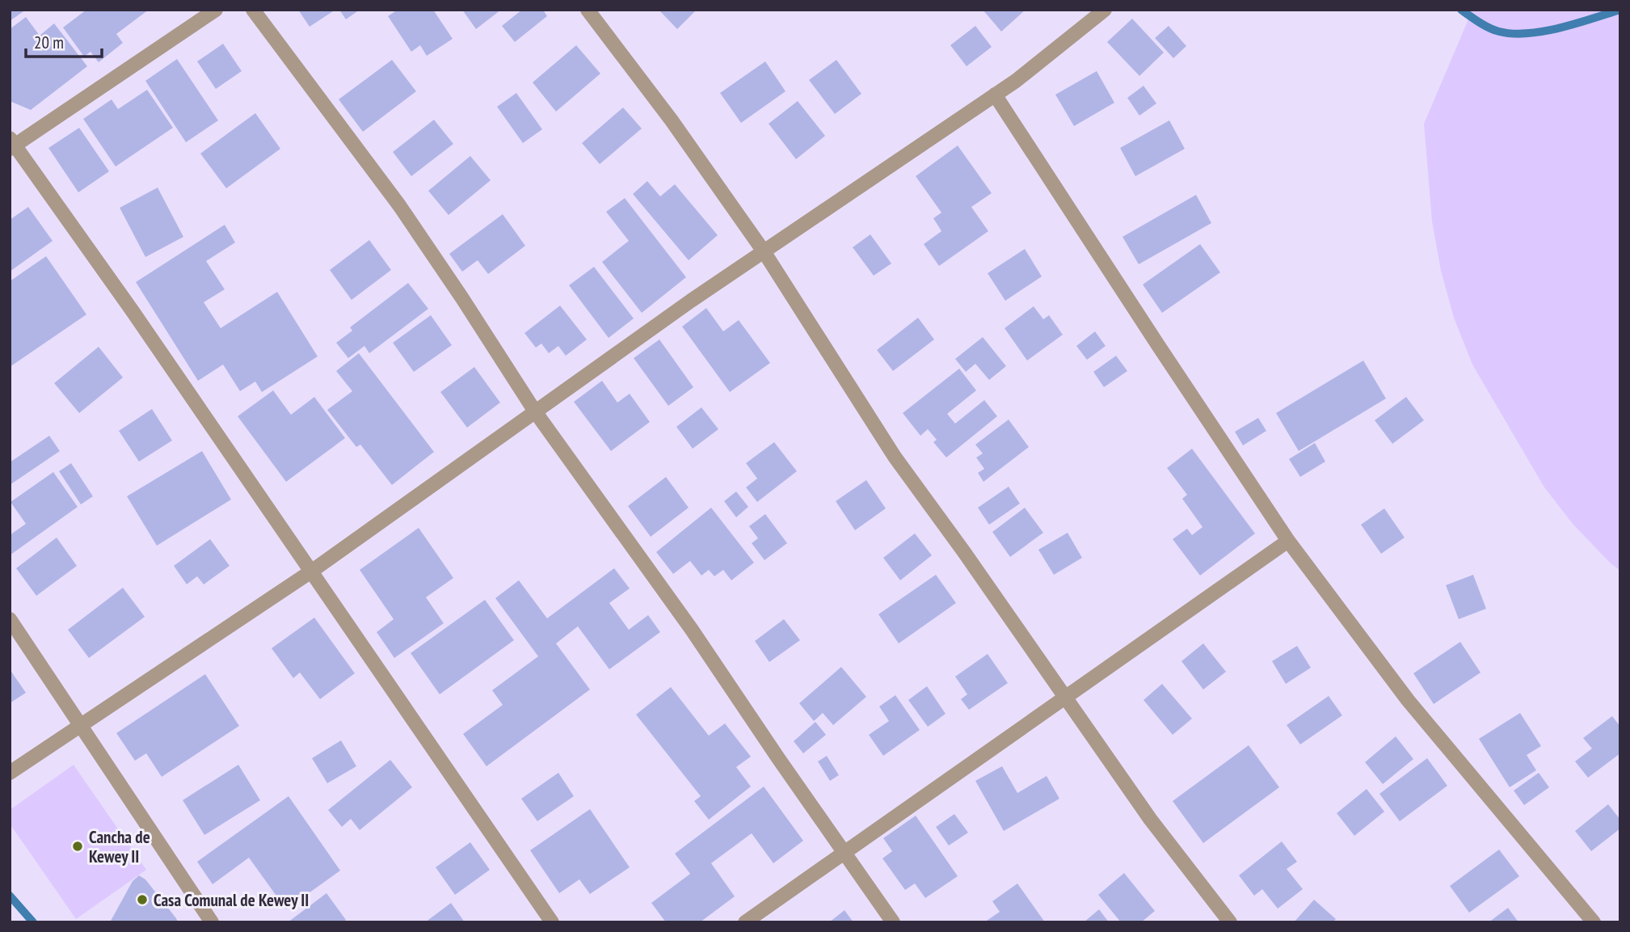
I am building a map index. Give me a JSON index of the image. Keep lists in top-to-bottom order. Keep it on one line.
{"places":["Cancha de Kewey II","Casa Comunal de Kewey II"],"scale_bar":"20 m"}
